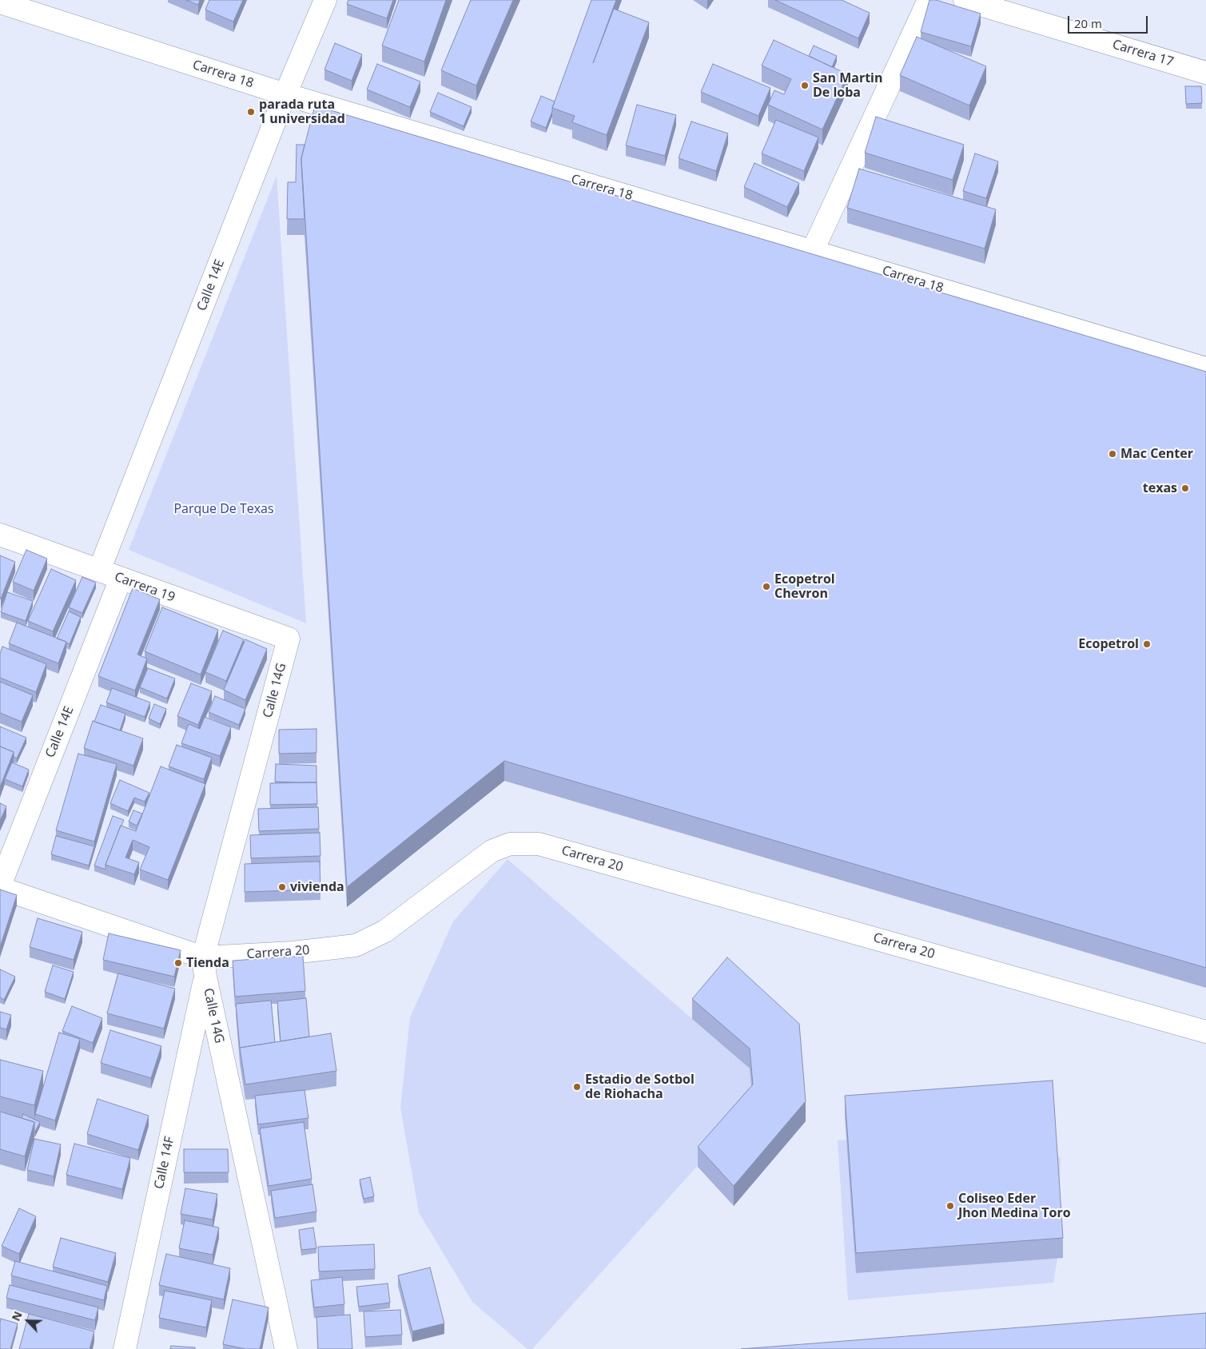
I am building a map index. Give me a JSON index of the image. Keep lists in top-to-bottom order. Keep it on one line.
{"streets":{"street":["Carrera 17","Carrera 18","Calle 14E","Carrera 19","Calle 14G","Carrera 20","Calle 14F"]},"crossings":[["Carrera 18","Calle 14E"],["Calle 14E","Carrera 19"],["Calle 14E","Carrera 20"],["Carrera 19","Calle 14G"],["Calle 14G","Carrera 20"],["Calle 14G","Calle 14F"],["Carrera 20","Calle 14F"]],"parks":["Parque De Texas"],"places":["San Martin De loba","parada ruta 1 universidad","Mac Center","texas","Ecopetrol Chevron","Ecopetrol","vivienda","Tienda","Estadio de Sotbol de Riohacha","Coliseo Eder Jhon Medina Toro"],"scale_bar":"20 m","north":"top left"}
